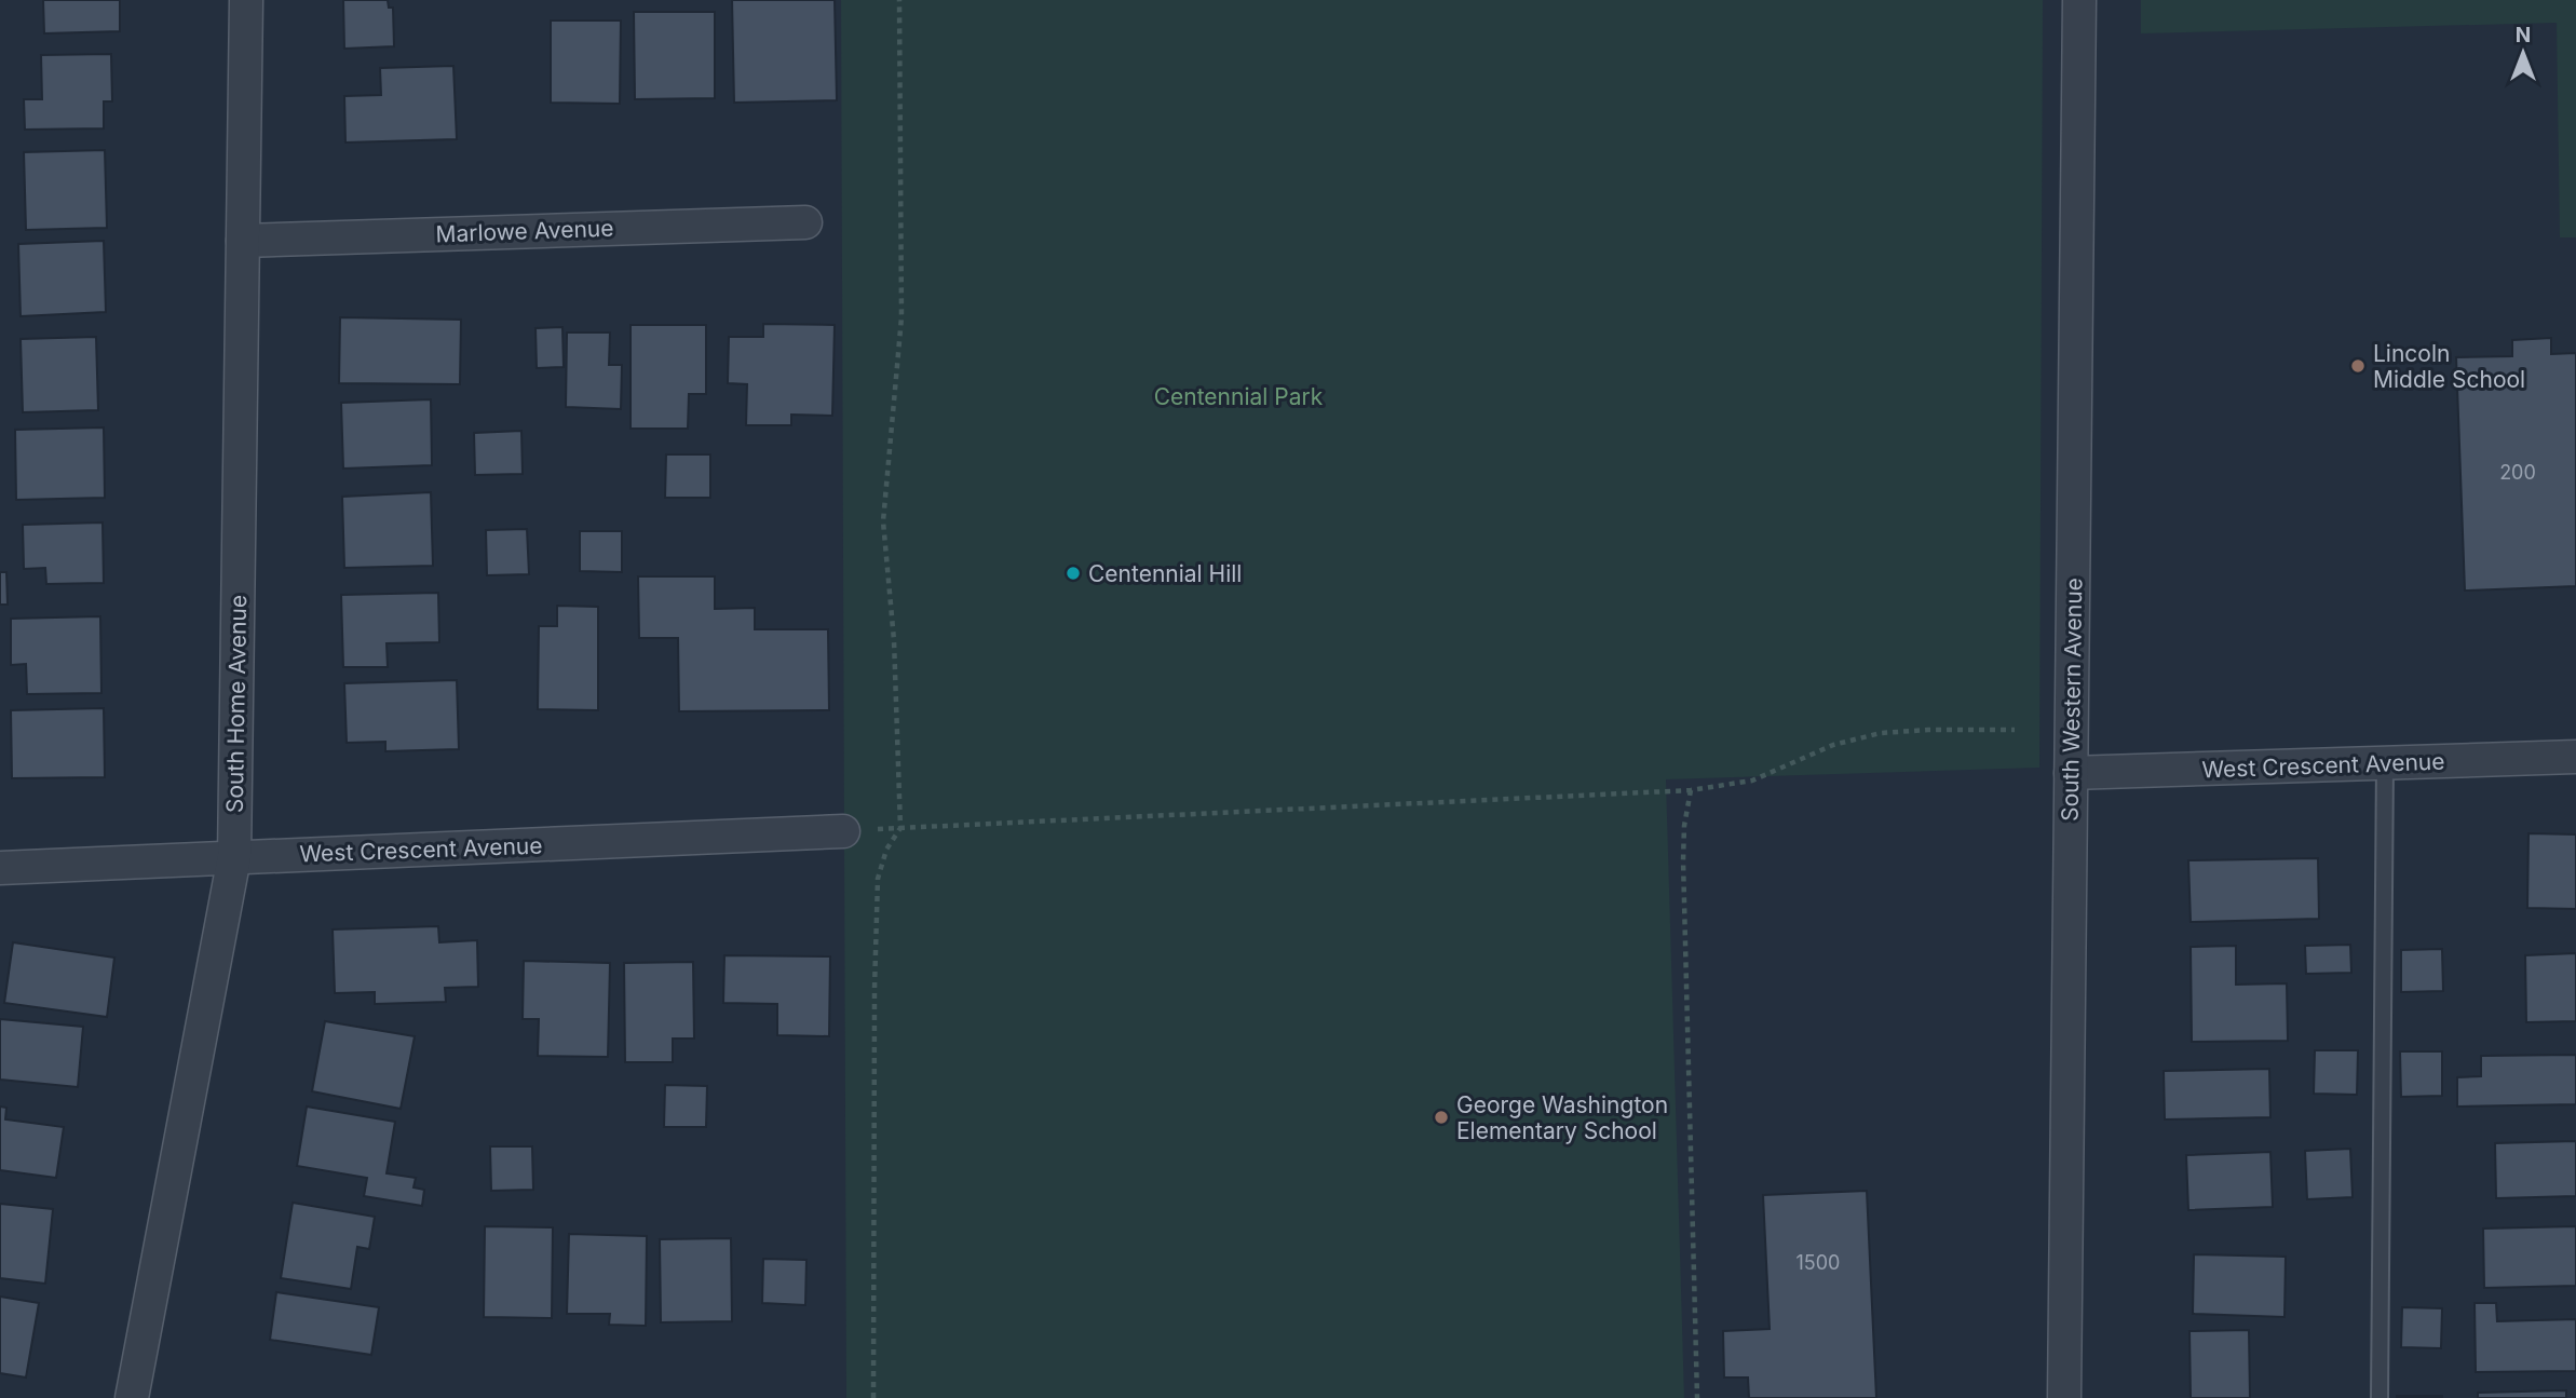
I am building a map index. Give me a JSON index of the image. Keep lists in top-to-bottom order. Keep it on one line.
{"streets":{"street":["Marlowe Avenue","South Western Avenue","South Home Avenue","West Crescent Avenue"]},"crossings":[["Marlowe Avenue","South Home Avenue"],["South Western Avenue","West Crescent Avenue"],["South Home Avenue","West Crescent Avenue"]],"parks":["Centennial Park"],"places":["Lincoln Middle School","Centennial Hill","George Washington Elementary School"],"house_numbers":["200","1500"],"north":"top"}
